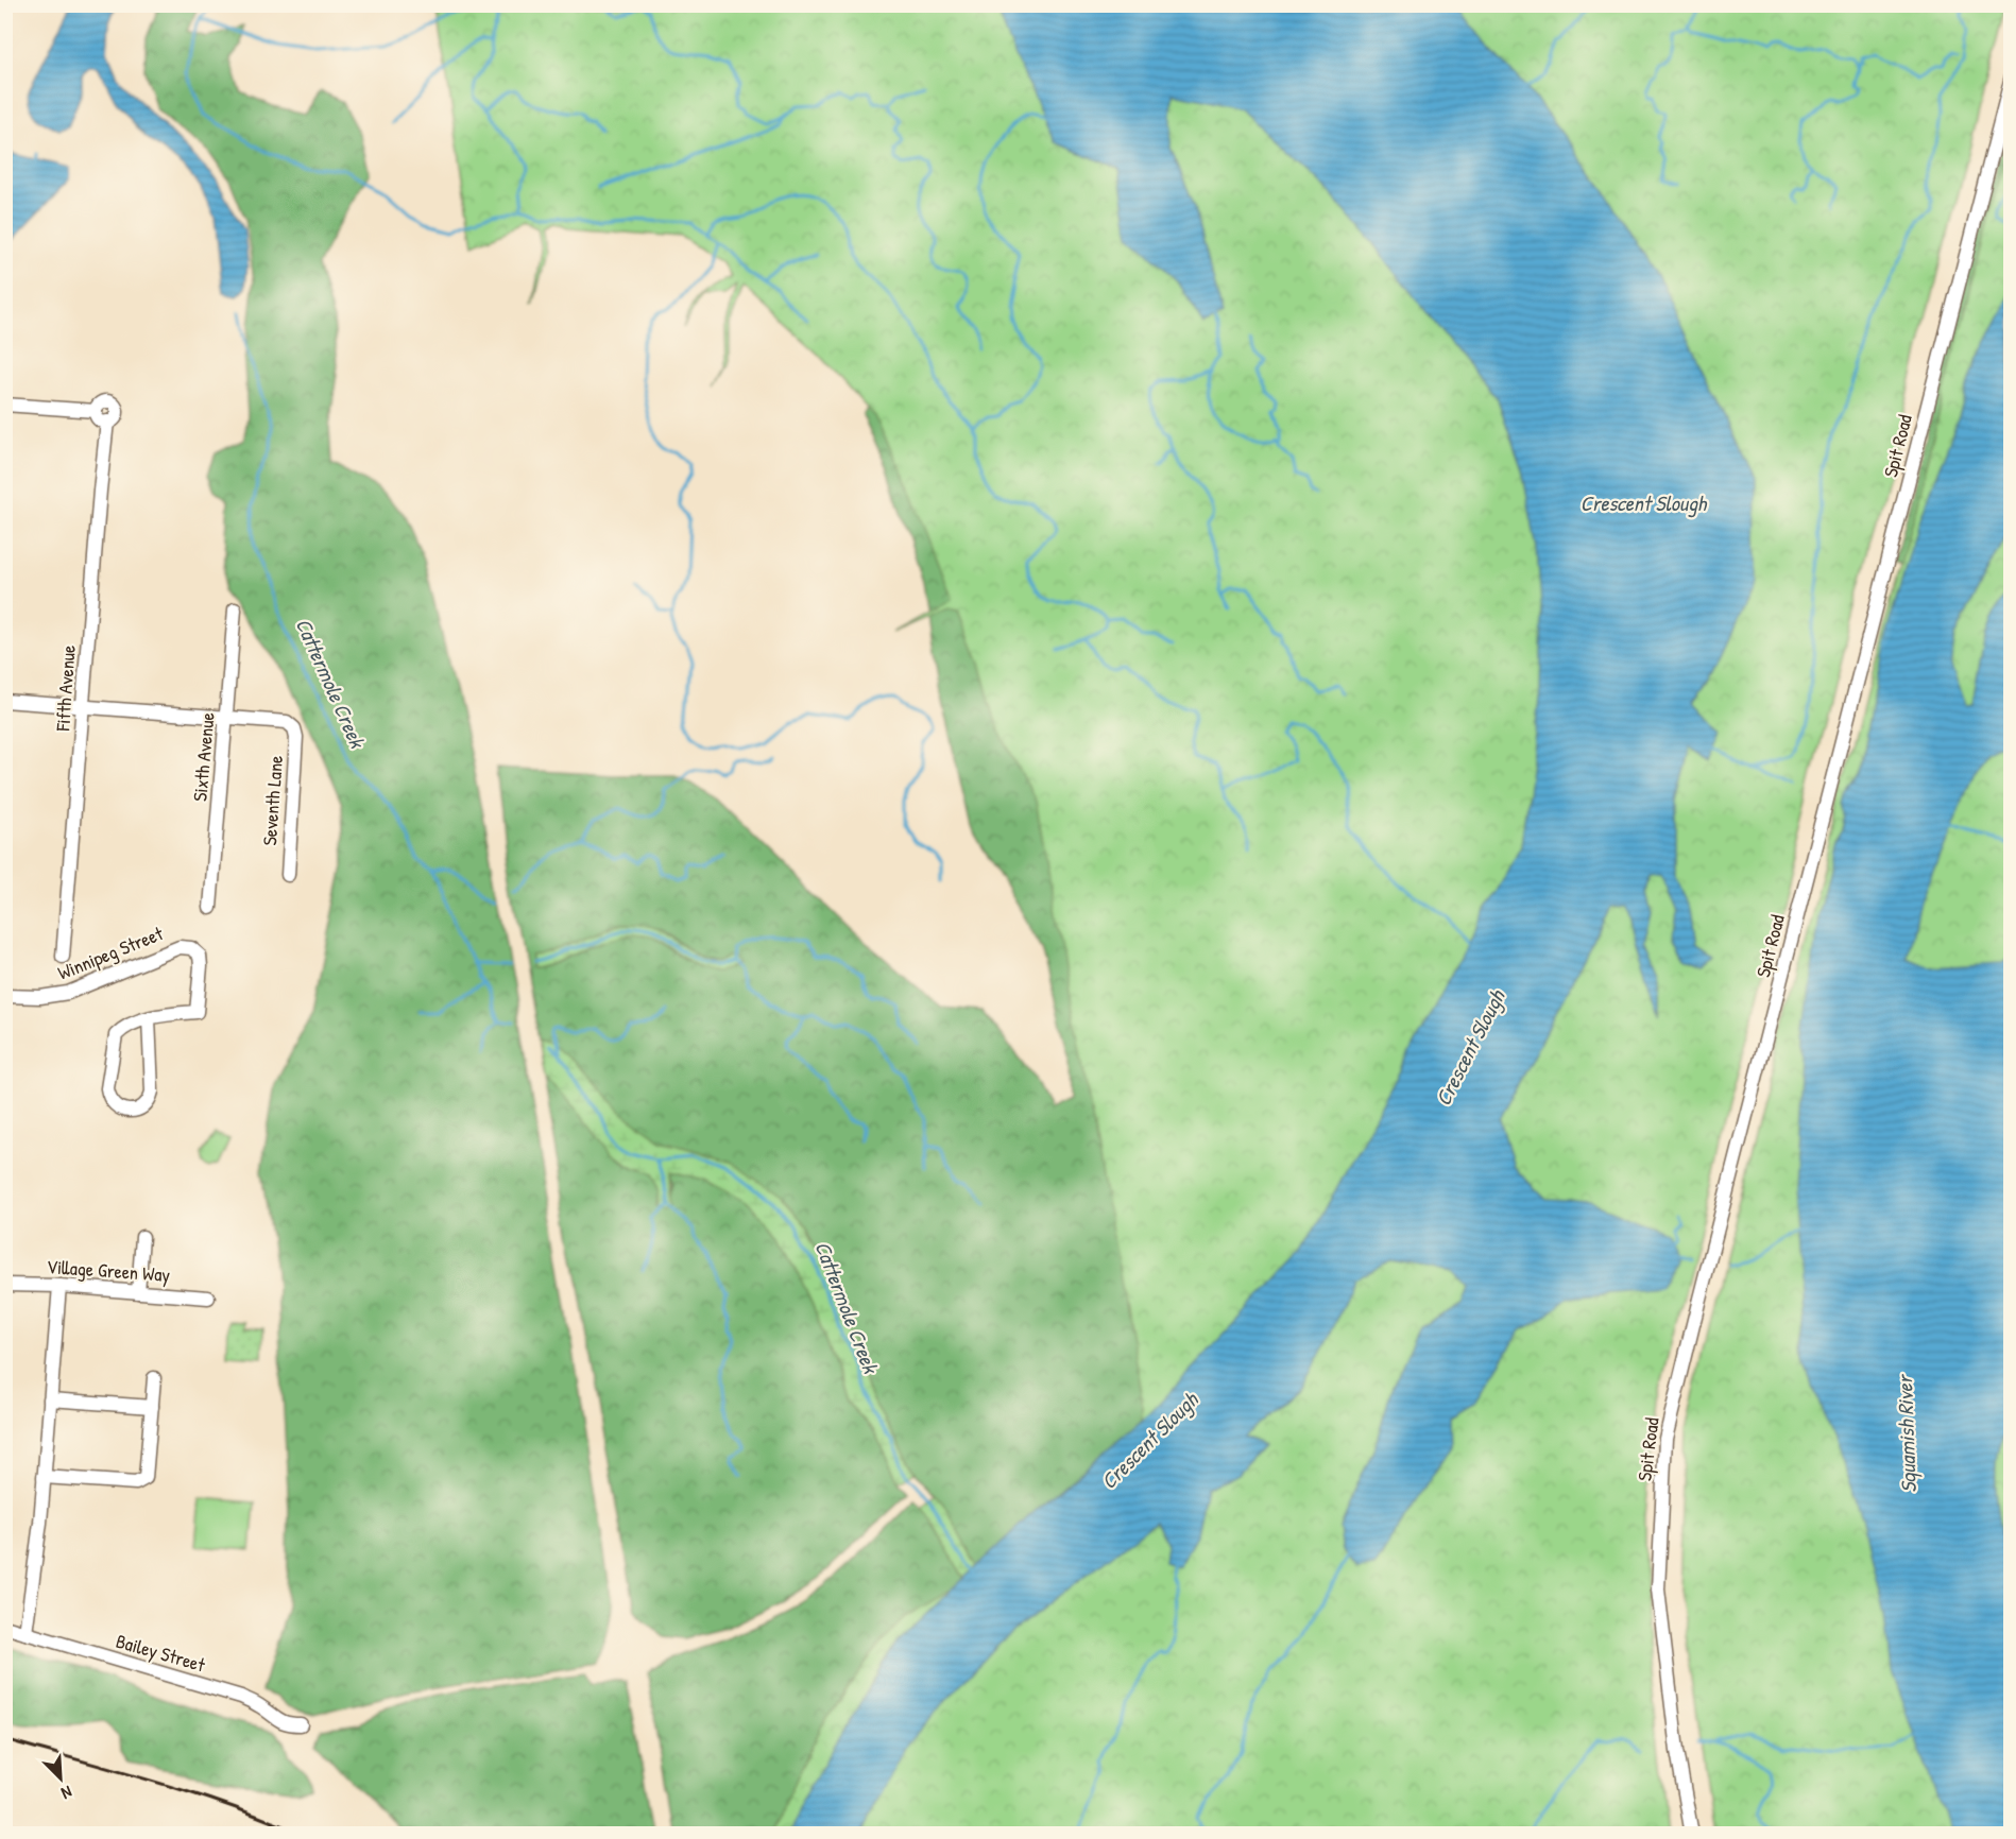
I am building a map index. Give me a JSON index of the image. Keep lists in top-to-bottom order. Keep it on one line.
{"streets":{"street":["Spit Road","Fifth Avenue","Sixth Avenue","Seventh Lane","Winnipeg Street","Village Green Way","Bailey Street"]},"crossings":[["Sixth Avenue","Seventh Lane"]],"water":["Crescent Slough","Cattermole Creek","Squamish River"],"north":"bottom right"}
